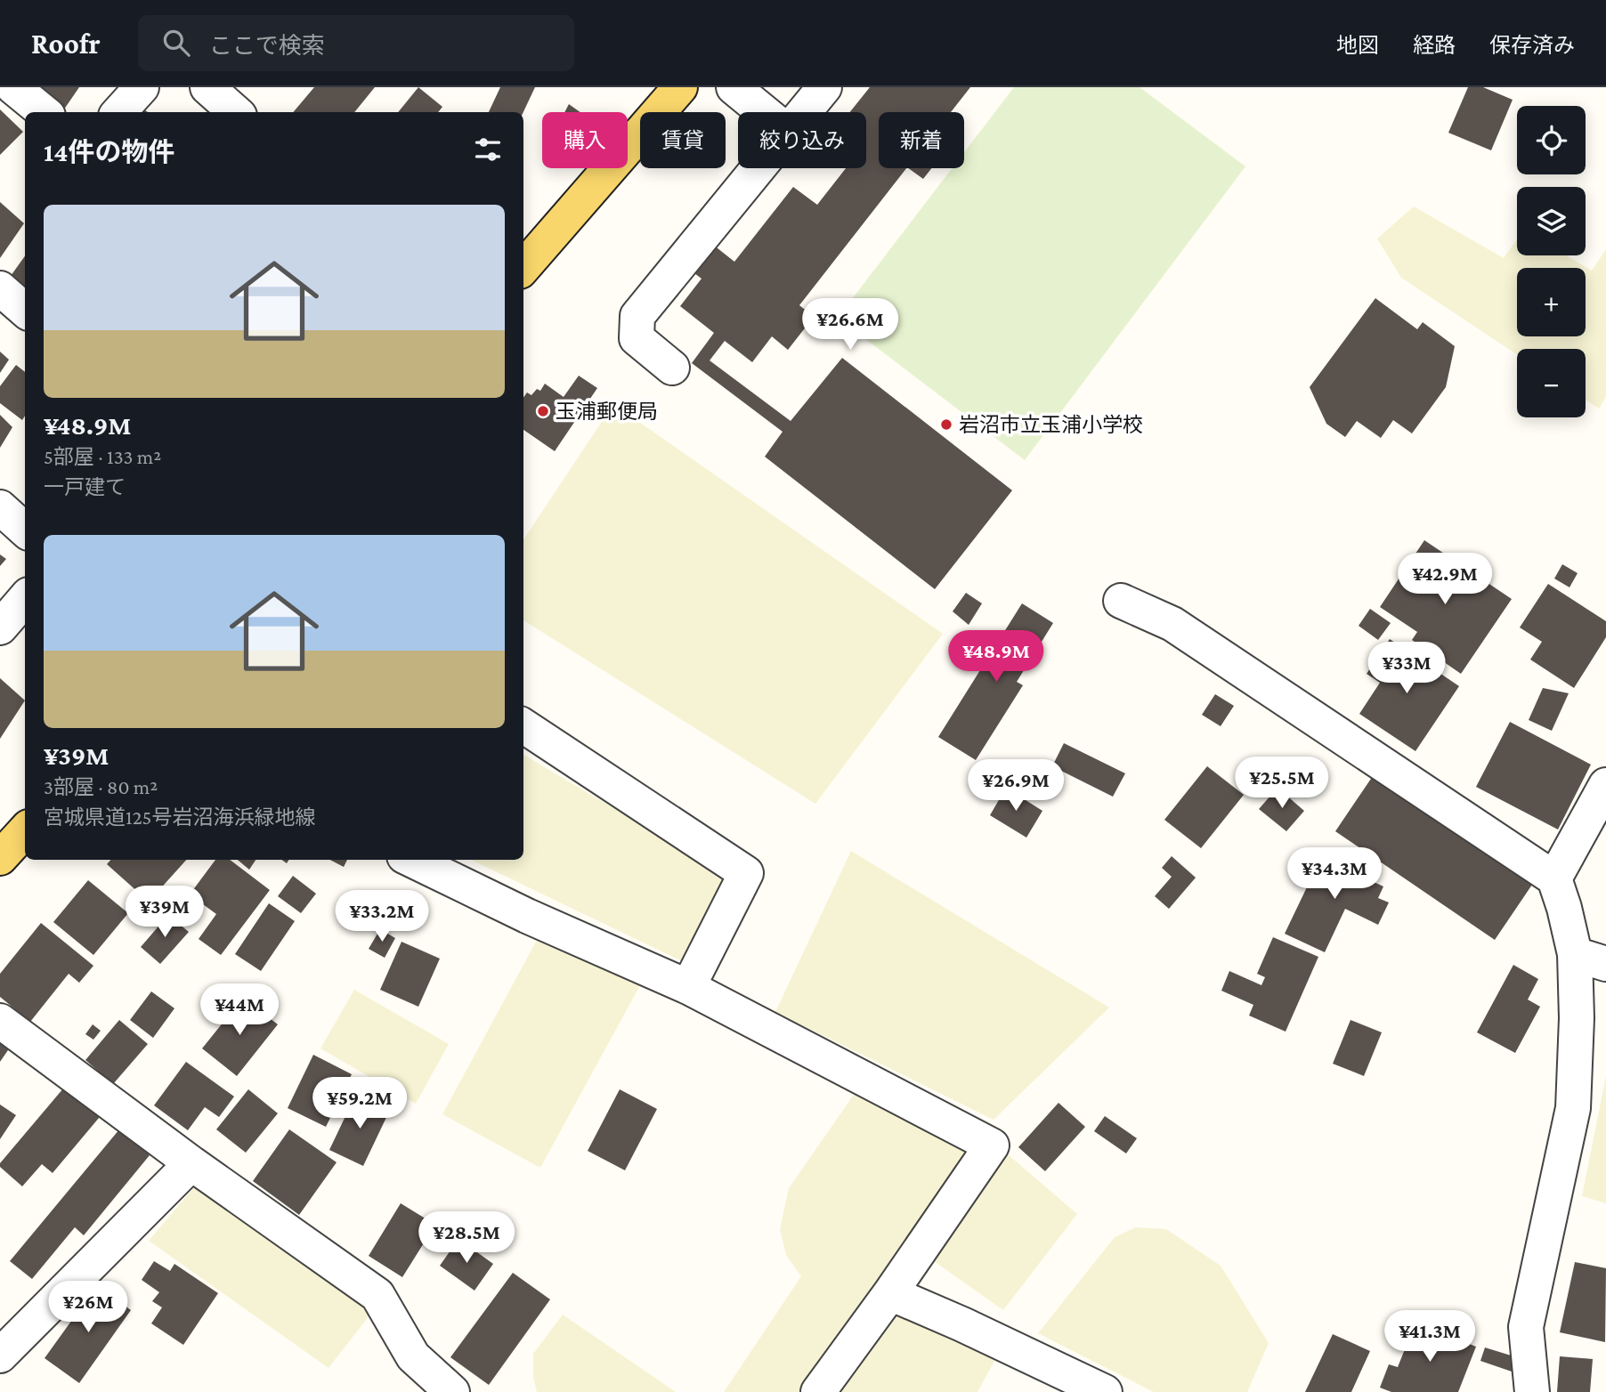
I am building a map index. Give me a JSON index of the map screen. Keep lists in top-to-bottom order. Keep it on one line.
{"places":["玉浦郵便局","岩沼市立玉浦小学校"],"page":{"header":"Roofr","search":"ここで検索","nav":["地図","経路","保存済み"],"map_buttons":["+","−"],"chip":["購入","賃貸","絞り込み","新着"],"heading":"14件の物件","list":[{"name":"¥48.9M","note":"5部屋 · 133 m² · 一戸建て"},{"name":"¥39M","note":"3部屋 · 80 m² · 宮城県道125号岩沼海浜緑地線"}],"price":["¥26.6M","¥42.9M","¥48.9M","¥33M","¥25.5M","¥26.9M","¥34.3M","¥39M","¥33.2M","¥44M","¥59.2M","¥28.5M","¥26M","¥41.3M"]}}
